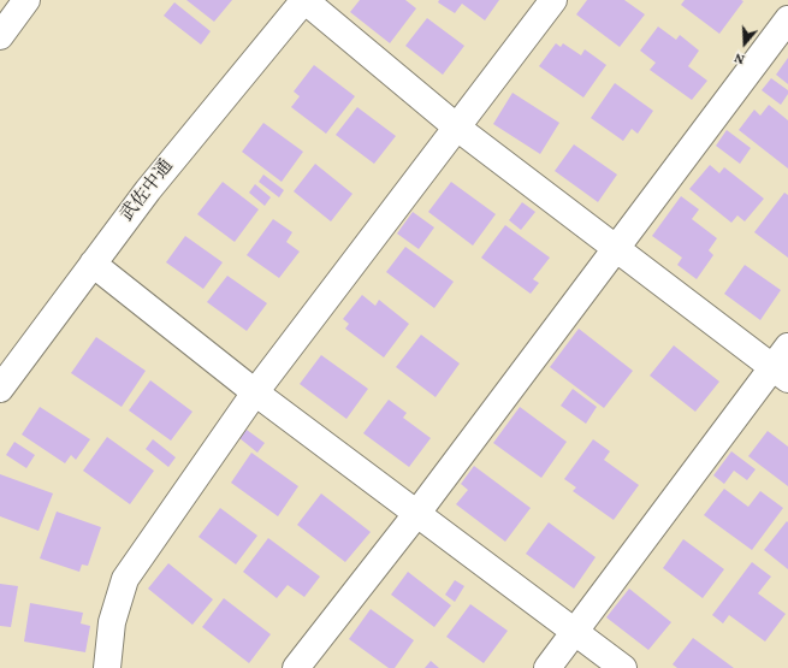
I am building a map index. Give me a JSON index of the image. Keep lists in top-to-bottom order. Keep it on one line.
{"streets":{"street":["武佐中通"]},"north":"bottom"}
